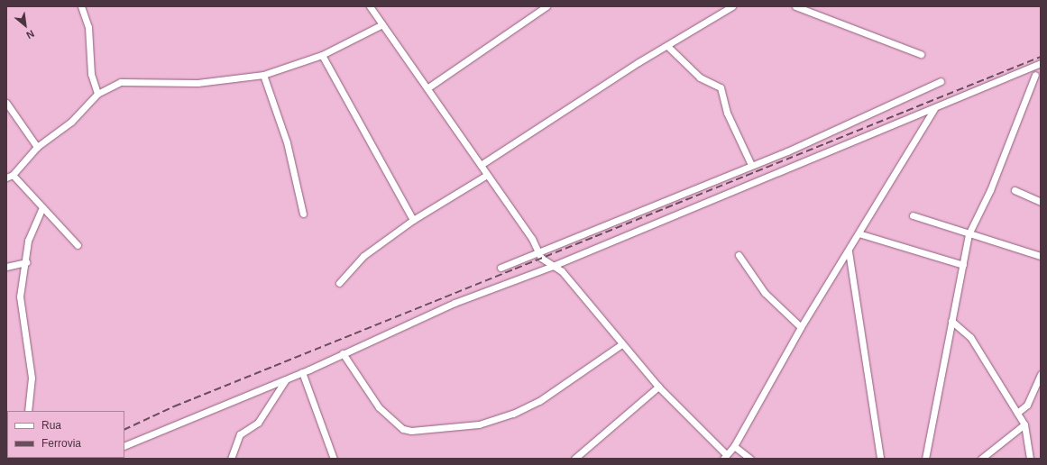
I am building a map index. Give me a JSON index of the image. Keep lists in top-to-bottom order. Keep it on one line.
{"legend":["Rua","Ferrovia"],"north":"bottom right"}
